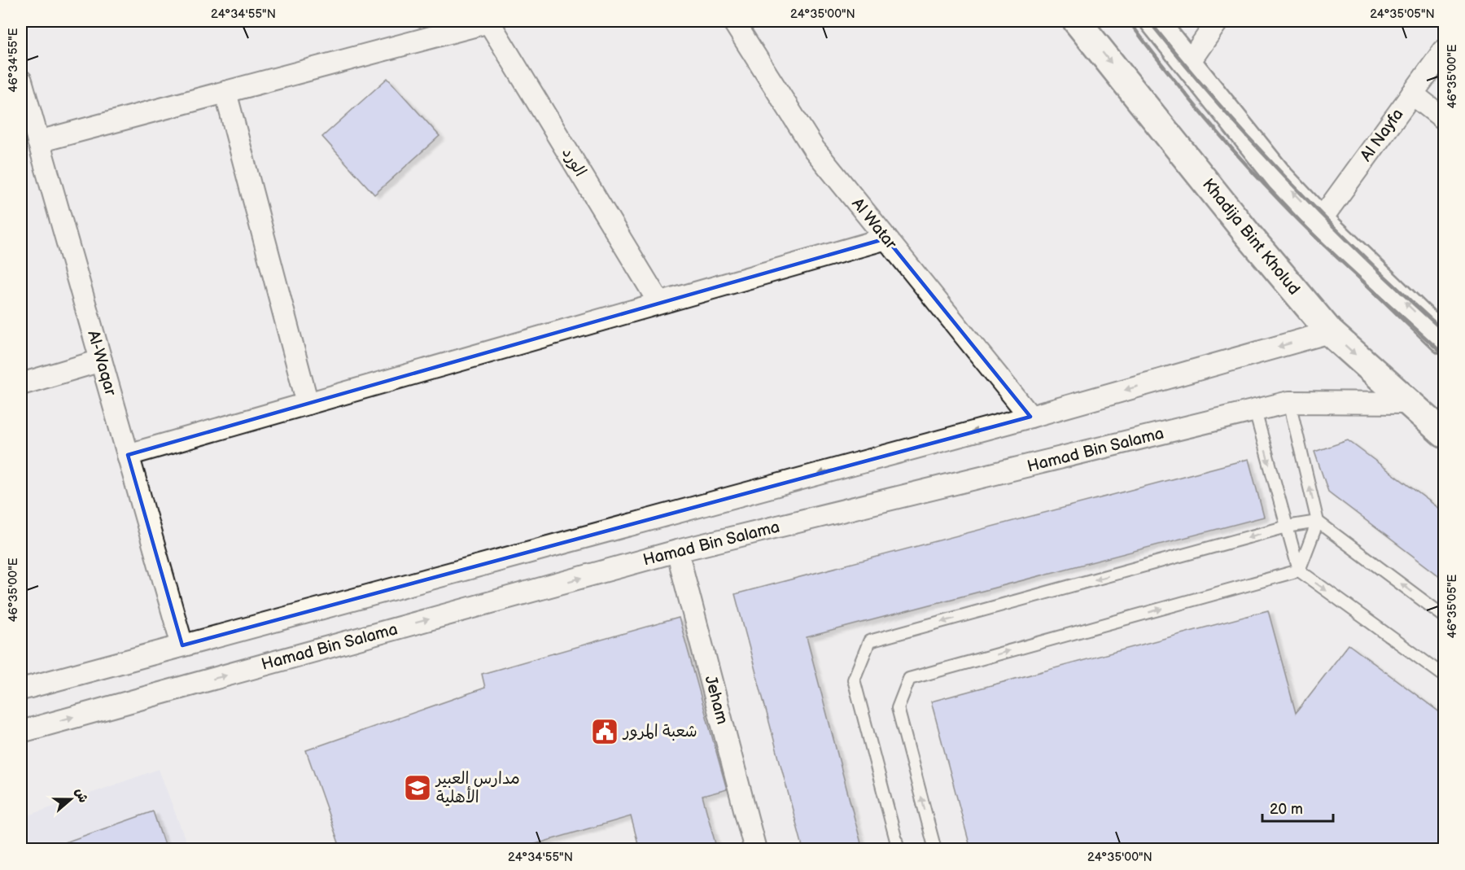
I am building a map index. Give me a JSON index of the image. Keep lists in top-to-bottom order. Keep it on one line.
{"streets":{"main road":["Khadija Bint Kholud"],"street":["Al Nayfa","الورد","Al Watar","Al-Waqar","Hamad Bin Salama","Jeham"]},"crossings":[["Khadija Bint Kholud","Hamad Bin Salama"],["Hamad Bin Salama","Jeham"]],"places":{"public building":["شعبة المرور"],"school or university":["مدارس العبير الأهلية"]},"scale_bar":"20 m","north":"right","coordinates":["24°34'55\"N","24°35'00\"N","24°35'05\"N","46°34'55\"E","46°35'00\"E","46°35'05\"E"]}
